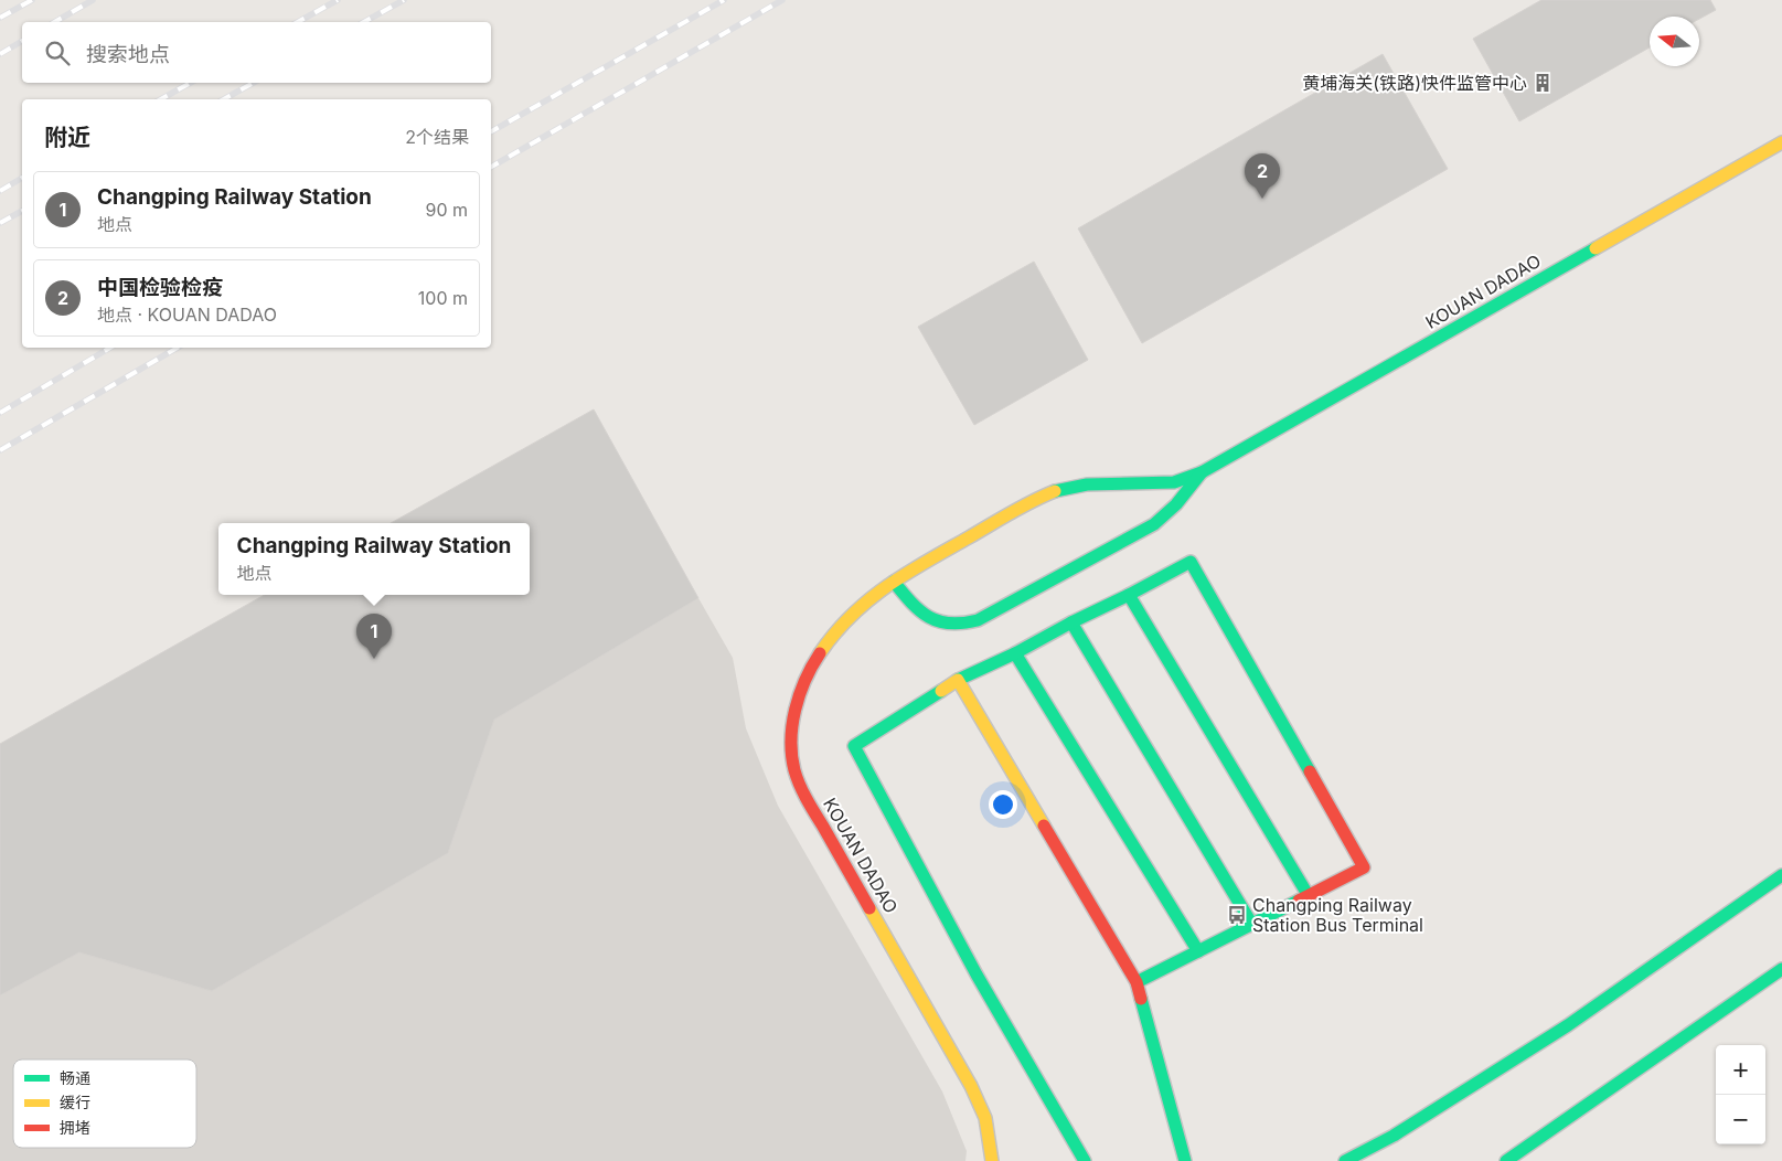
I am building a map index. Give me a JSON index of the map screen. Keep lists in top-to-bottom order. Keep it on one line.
{"streets":{"main road":["KOUAN DADAO"]},"places":{"building":["黄埔海关(铁路)快件监管中心"],"bus stop":["Changping Railway Station Bus Terminal"]},"legend":["畅通","缓行","拥堵"],"north":"left","page":{"search":"搜索地点","heading":["附近","2个结果"],"pins":["2","1"],"list":[{"mark":"1","name":"Changping Railway Station","note":"地点","value":"90 m"},{"mark":"2","name":"中国检验检疫","note":"地点 · KOUAN DADAO","value":"100 m"}],"popup":["Changping Railway Station","地点"],"map_buttons":["+","−"]}}
